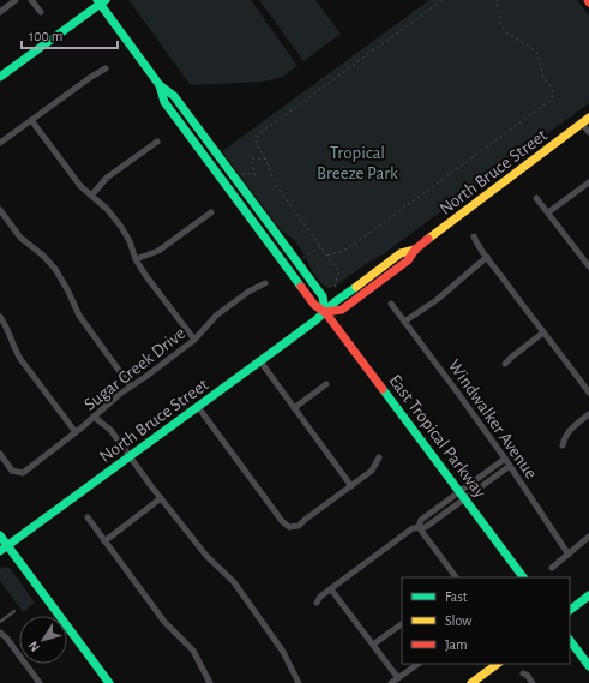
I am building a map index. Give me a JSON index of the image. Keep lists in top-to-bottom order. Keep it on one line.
{"streets":{"street":["North Bruce Street","Sugar Creek Drive","Windwalker Avenue","East Tropical Parkway"]},"crossings":[["North Bruce Street","East Tropical Parkway"]],"parks":["Tropical Breeze Park"],"legend":["Fast","Slow","Jam"],"scale_bar":"100 m","north":"bottom left"}
